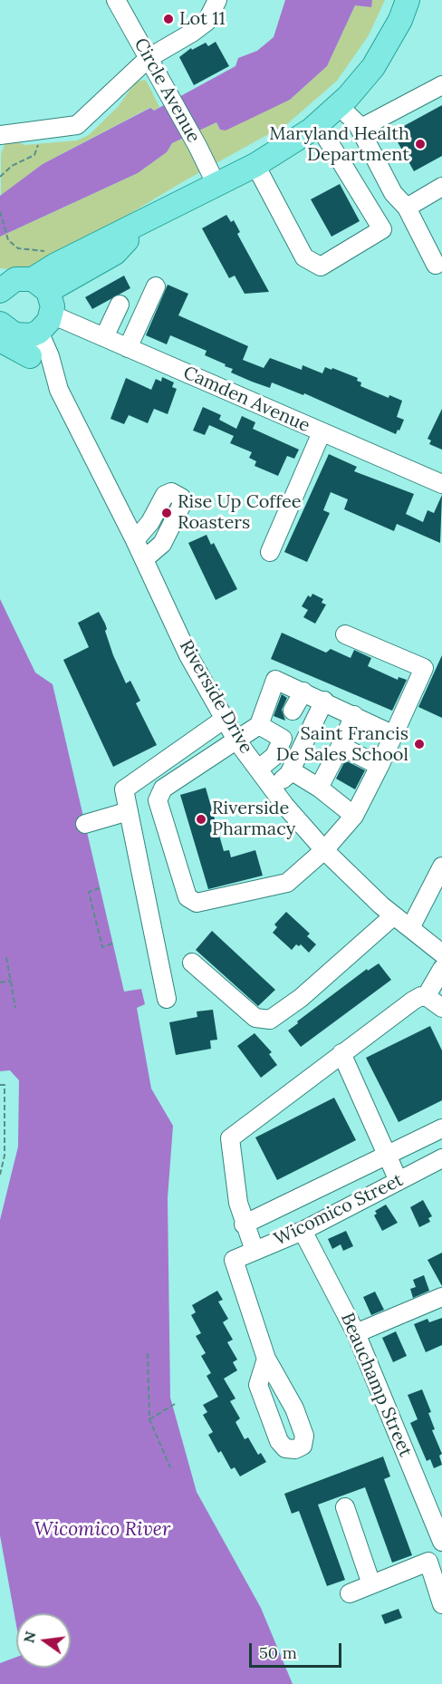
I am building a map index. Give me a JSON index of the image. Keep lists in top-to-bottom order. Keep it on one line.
{"streets":{"street":["Circle Avenue","Camden Avenue","Riverside Drive","Wicomico Street","Beauchamp Street"]},"crossings":[["Camden Avenue","Riverside Drive"],["Wicomico Street","Beauchamp Street"]],"water":["Wicomico River"],"places":["Lot 11","Maryland Health Department","Rise Up Coffee Roasters","Saint Francis De Sales School","Riverside Pharmacy"],"scale_bar":"50 m","north":"left"}
